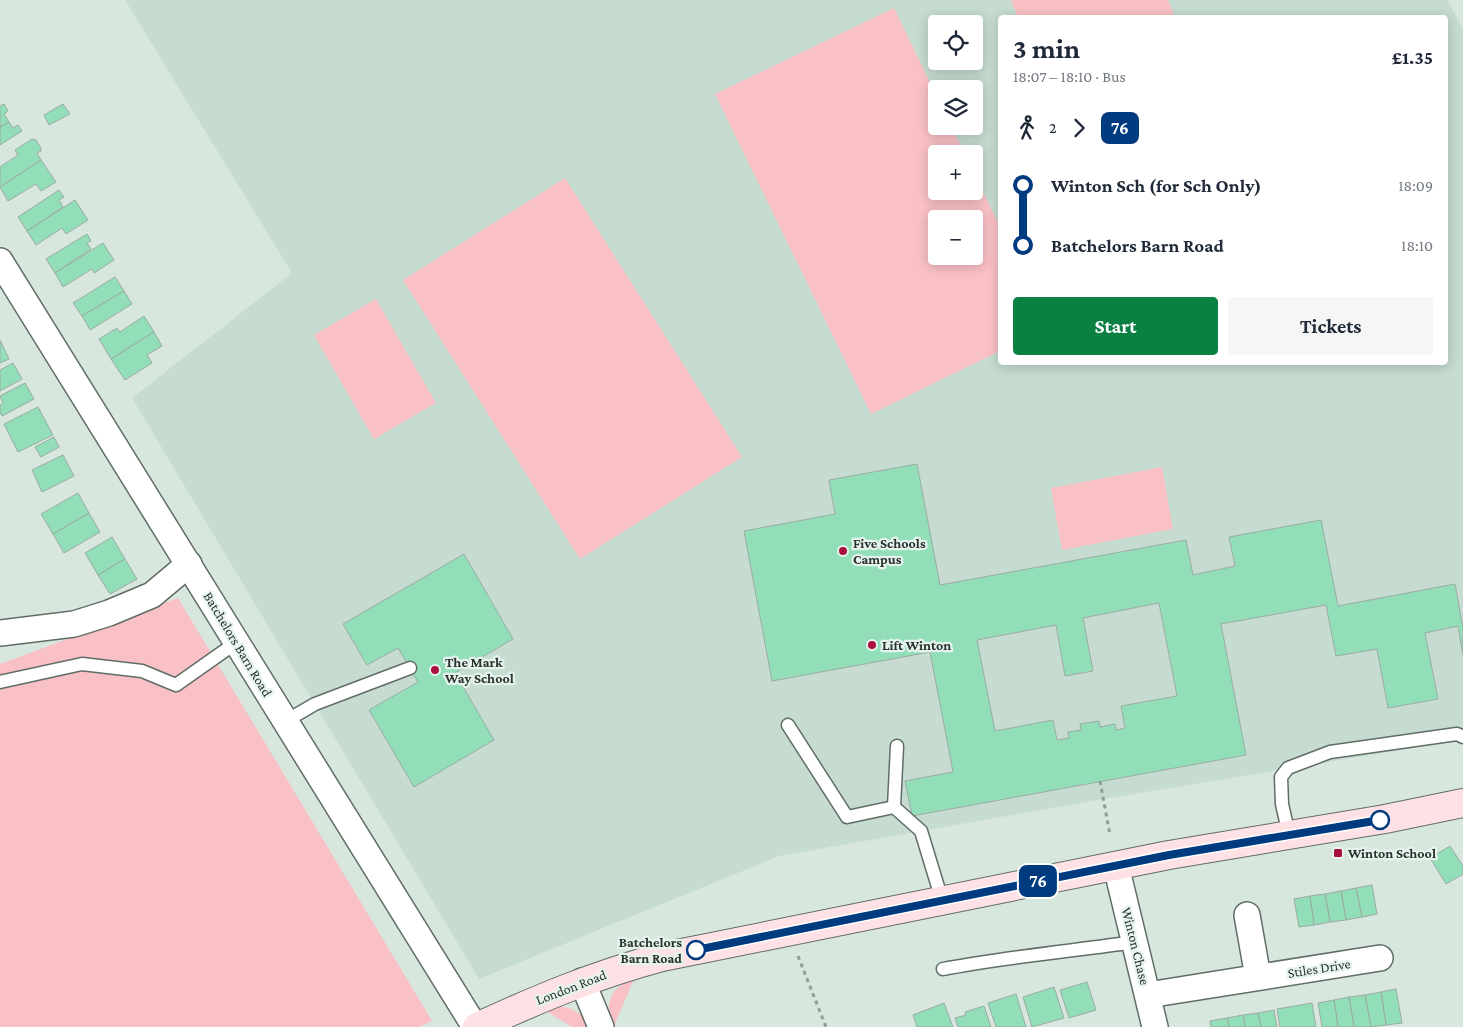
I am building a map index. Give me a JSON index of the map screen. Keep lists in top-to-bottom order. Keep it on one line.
{"streets":{"street":["Batchelors Barn Road","Winton Chase","Stiles Drive","London Road"]},"crossings":[["Batchelors Barn Road","London Road"],["Winton Chase","Stiles Drive"],["Winton Chase","London Road"]],"places":{"other":["Five Schools Campus","Lift Winton","The Mark Way School","Batchelors Barn Road"],"transit":["Winton School"]},"lines":["bus line 76"],"page":{"on_map":"76","map_buttons":["+","−"],"heading":["3 min","18:07 – 18:10 · Bus","£1.35"],"legs":["2","76"],"list":[{"name":"Winton Sch (for Sch Only)","value":"18:09"},{"name":"Batchelors Barn Road","value":"18:10"}],"buttons":["Start","Tickets"]}}
